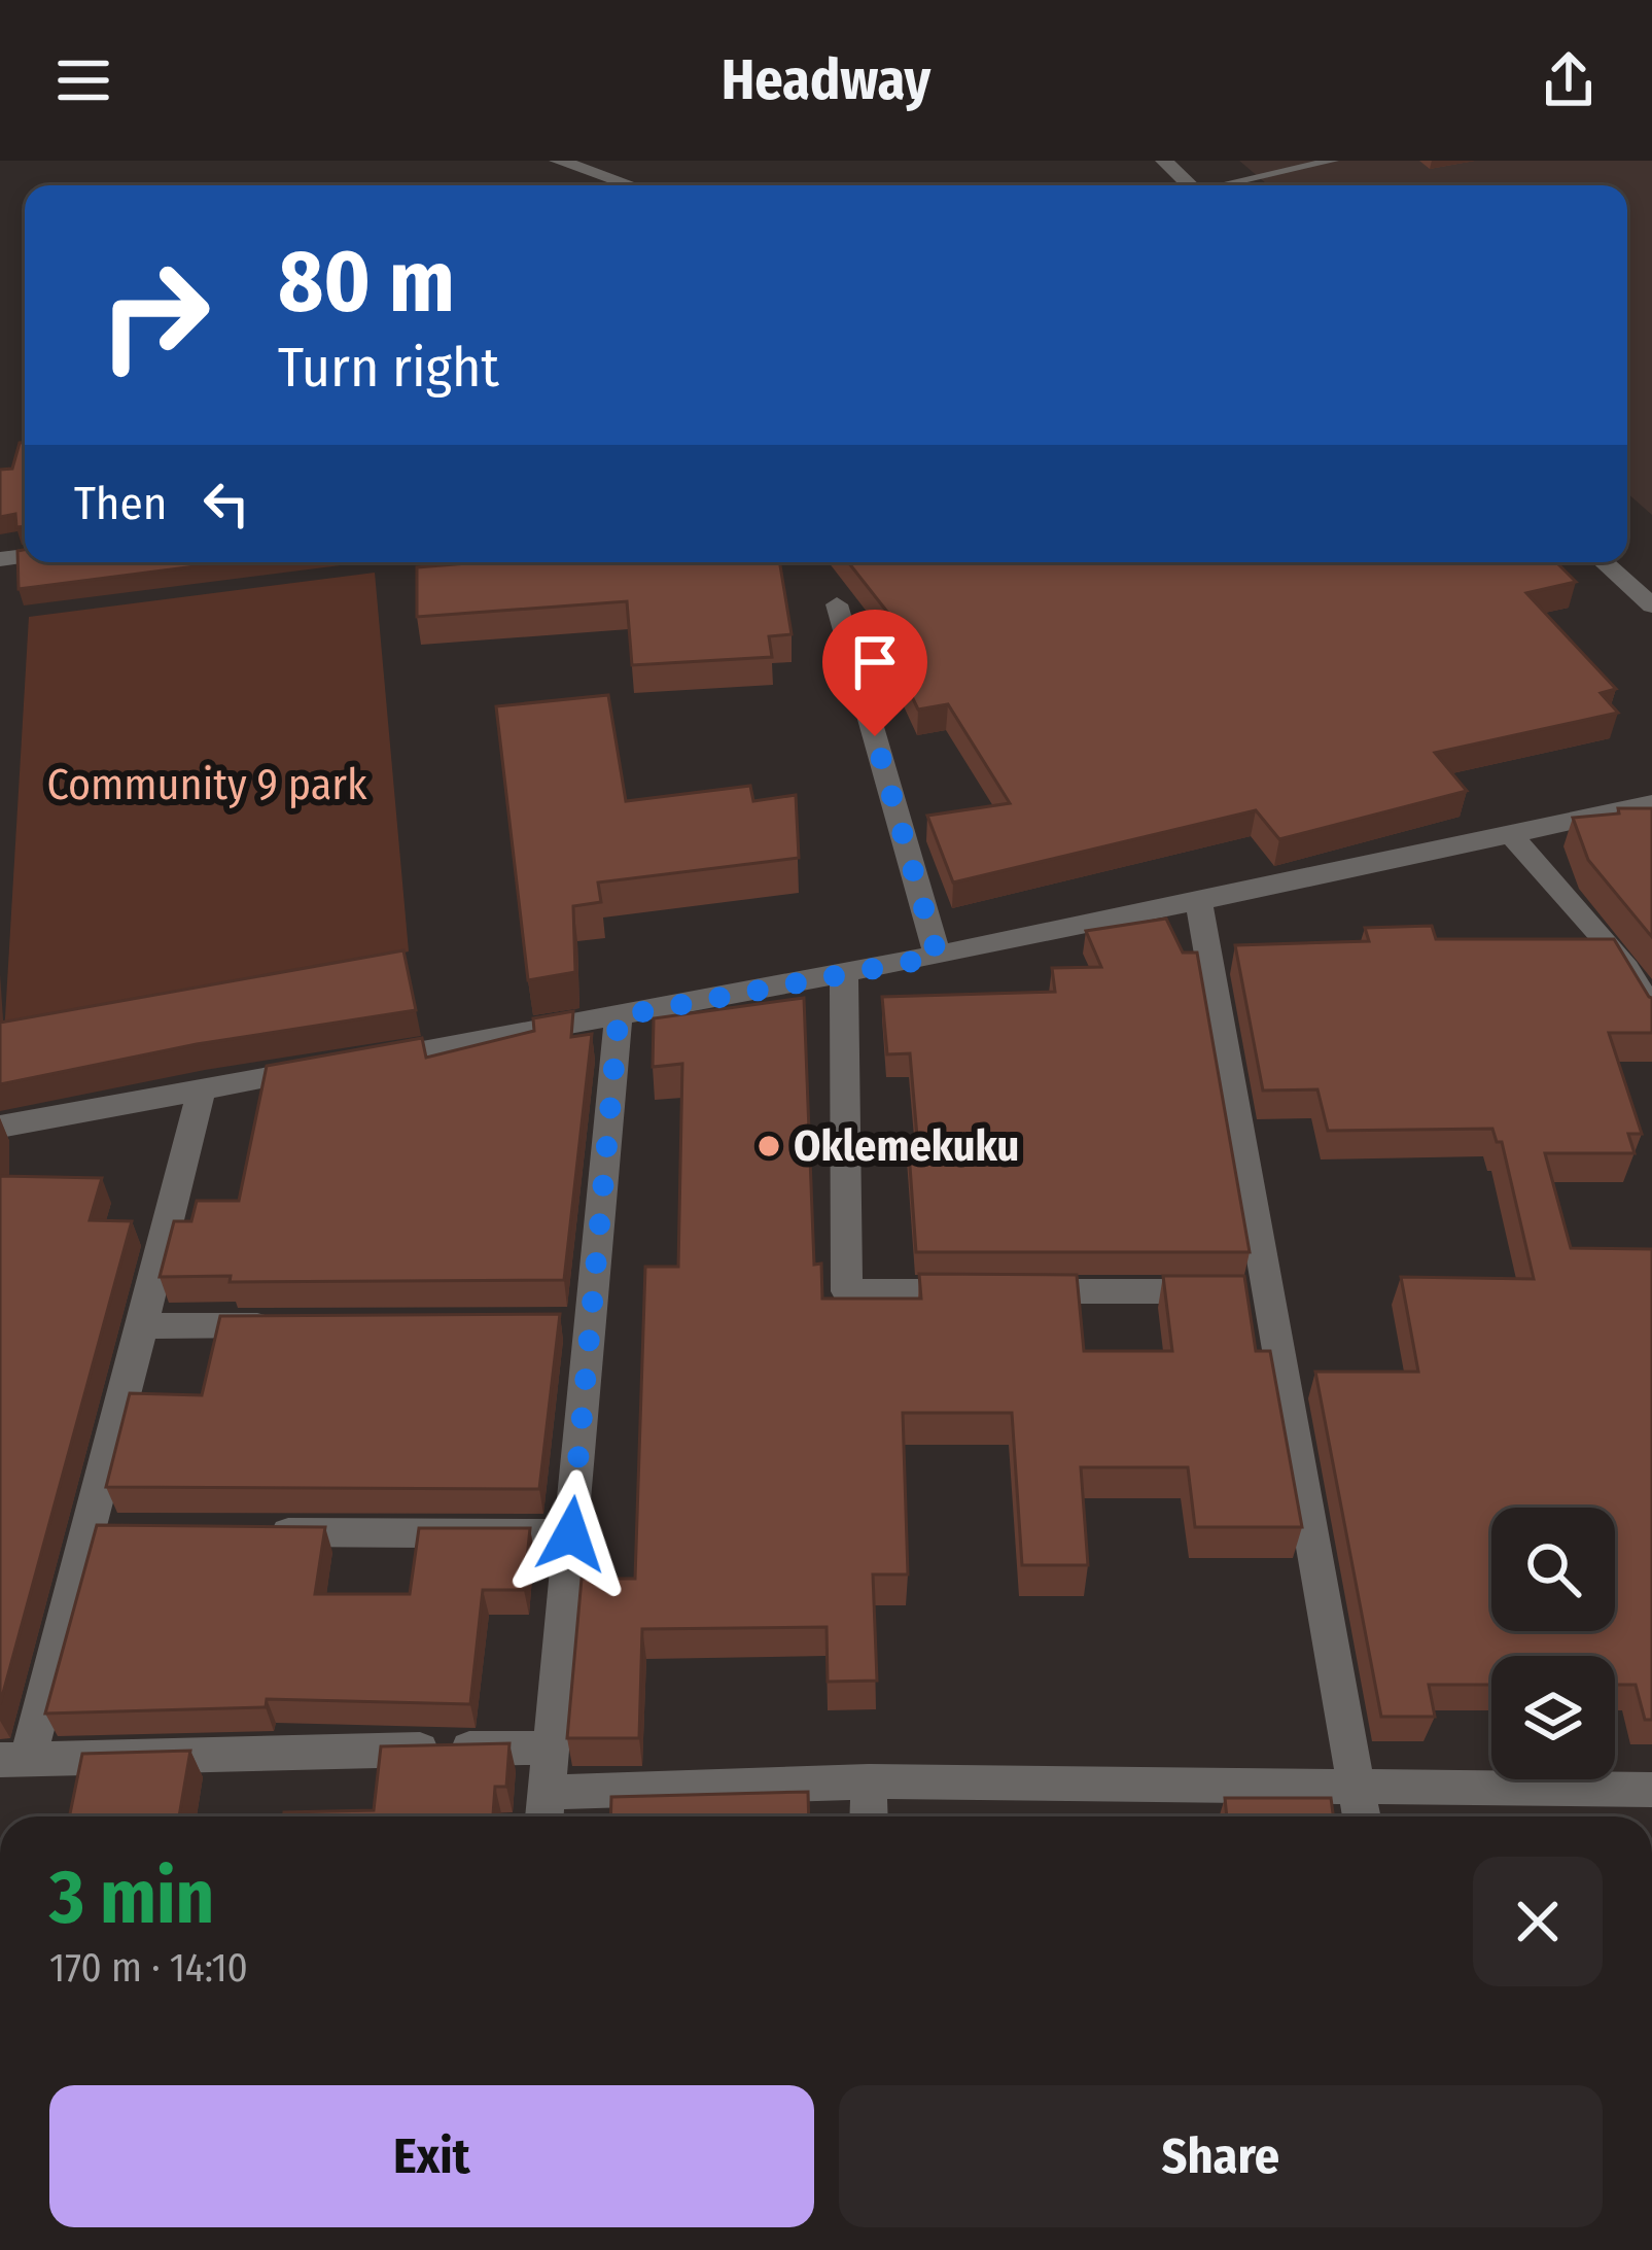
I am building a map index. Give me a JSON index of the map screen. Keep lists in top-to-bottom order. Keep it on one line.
{"parks":["Community 9 park"],"places":["Oklemekuku"],"page":{"header":"Headway","turn":["80 m","Turn right"],"then":"Then","heading":["3 min","170 m · 14:10"],"buttons":["Exit","Share"]}}
